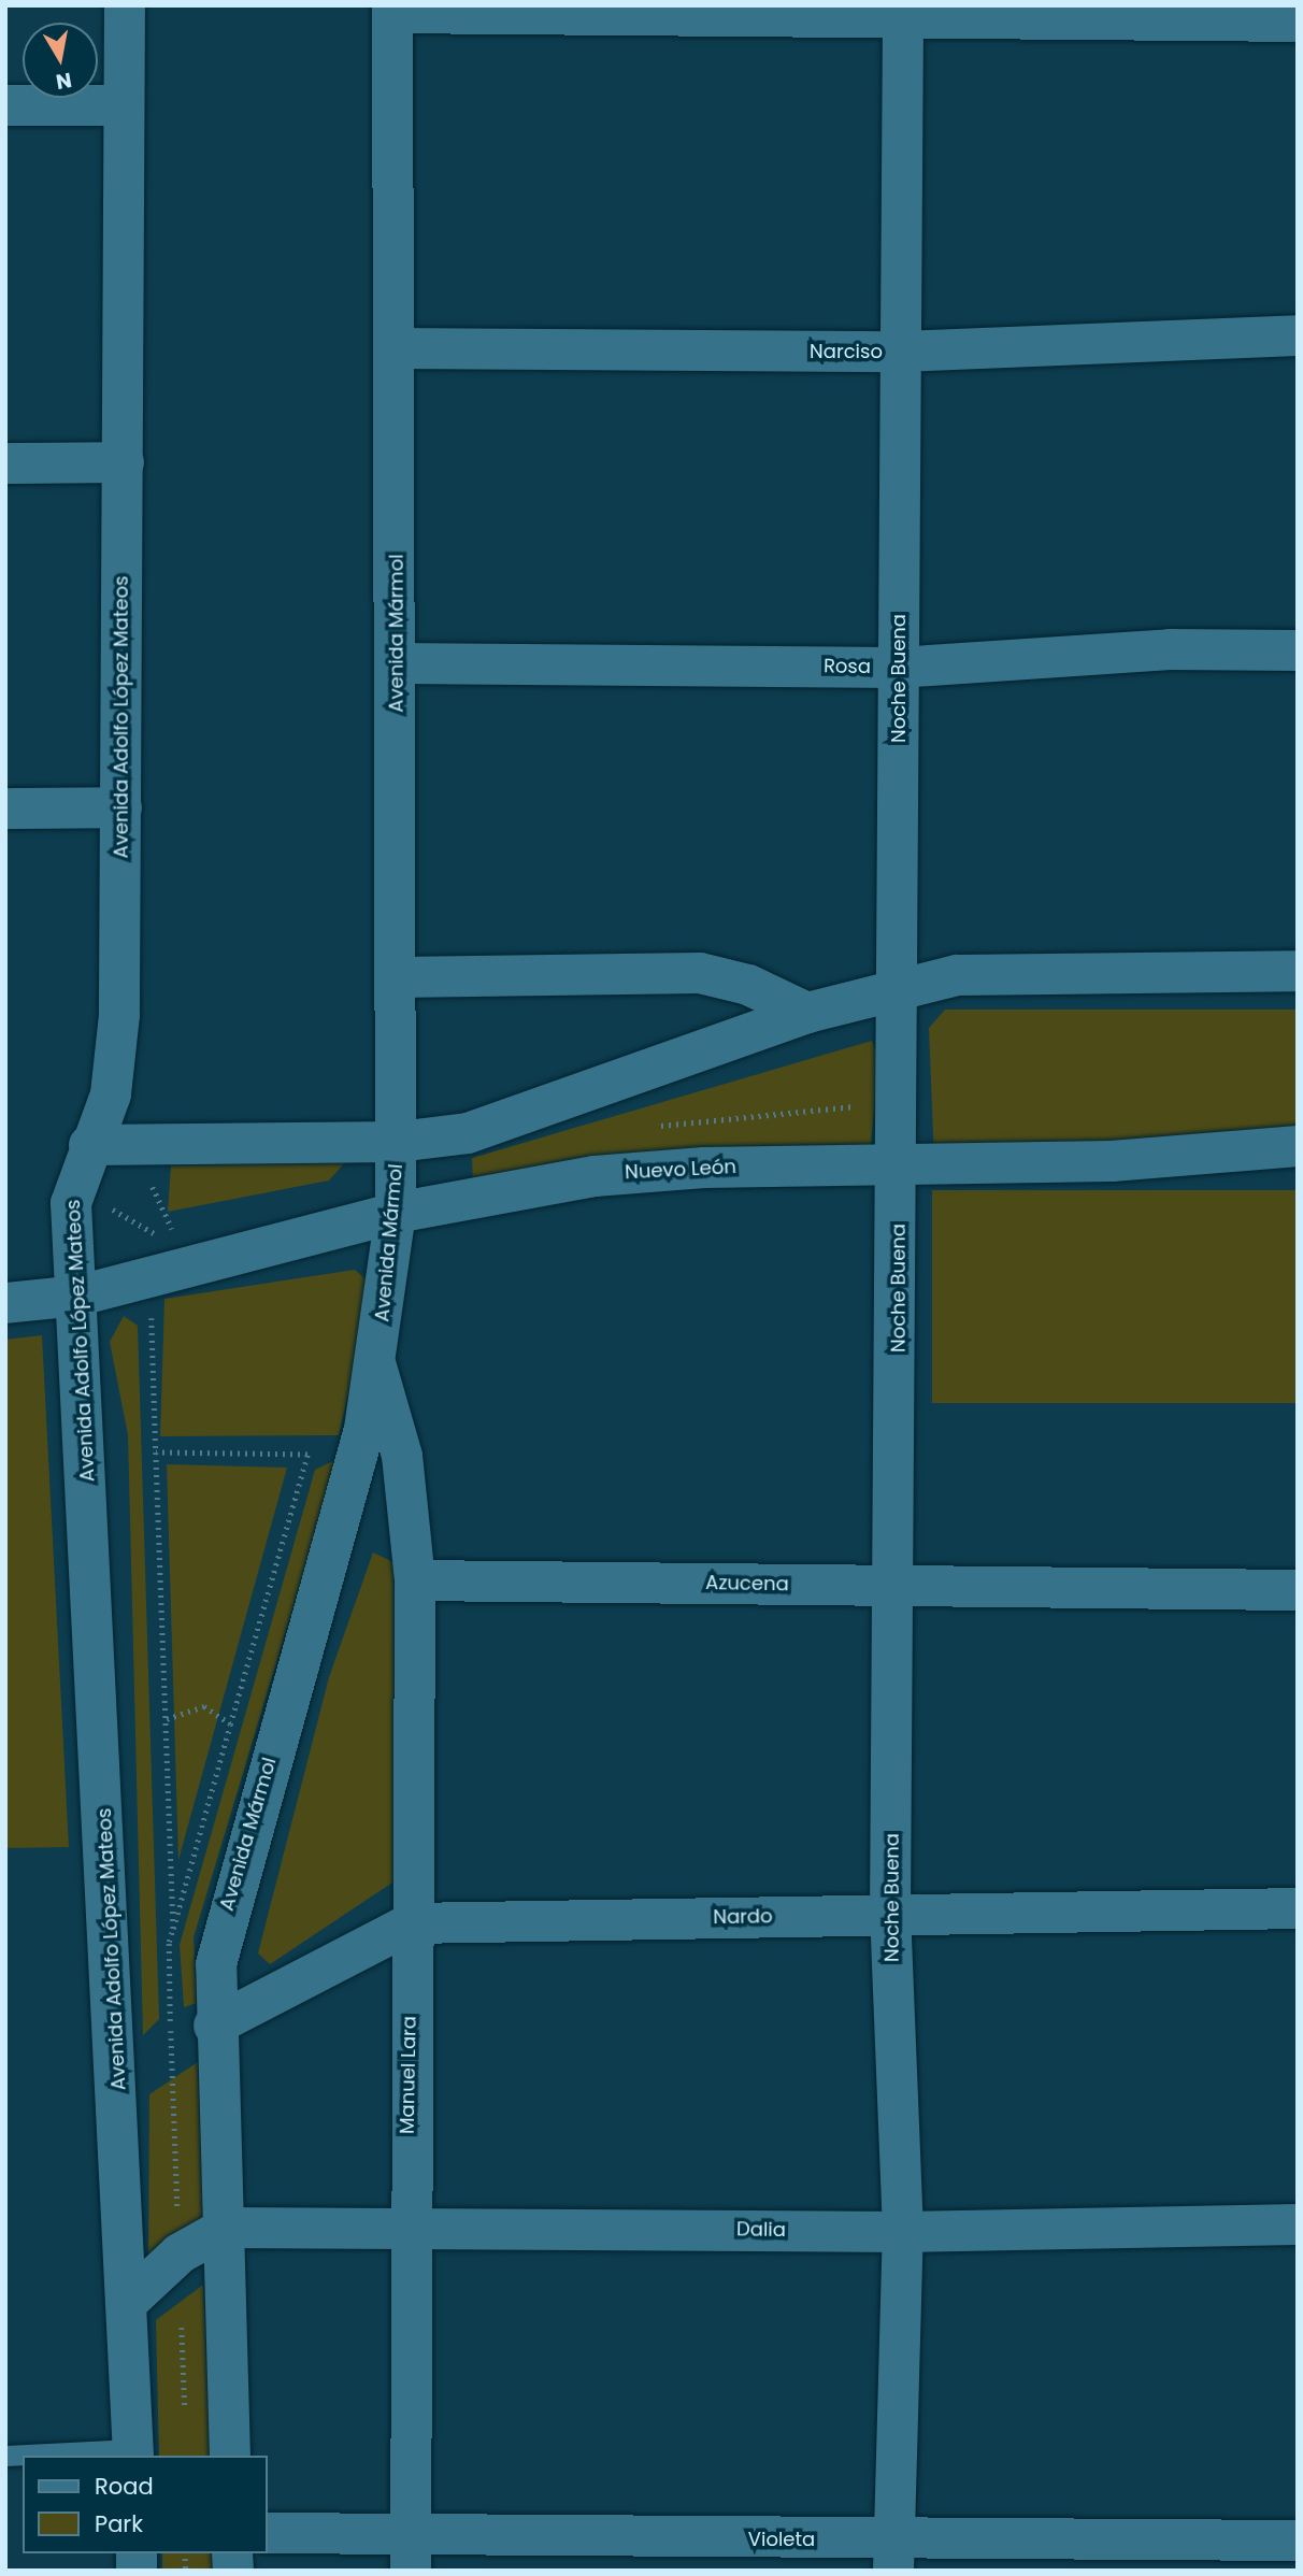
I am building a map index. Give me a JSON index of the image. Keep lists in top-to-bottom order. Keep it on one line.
{"streets":{"street":["Narciso","Avenida Mármol","Rosa","Noche Buena","Avenida Adolfo López Mateos","Nuevo León","Azucena","Nardo","Manuel Lara","Dalia","Violeta"]},"crossings":[["Narciso","Avenida Mármol"],["Narciso","Noche Buena"],["Avenida Mármol","Rosa"],["Avenida Mármol","Nuevo León"],["Avenida Mármol","Nardo"],["Avenida Mármol","Dalia"],["Rosa","Noche Buena"],["Noche Buena","Nuevo León"],["Noche Buena","Azucena"],["Noche Buena","Nardo"],["Noche Buena","Dalia"],["Noche Buena","Violeta"],["Avenida Adolfo López Mateos","Nuevo León"],["Azucena","Manuel Lara"],["Nardo","Manuel Lara"],["Manuel Lara","Dalia"],["Manuel Lara","Violeta"]],"legend":["Road","Park"],"north":"bottom"}
